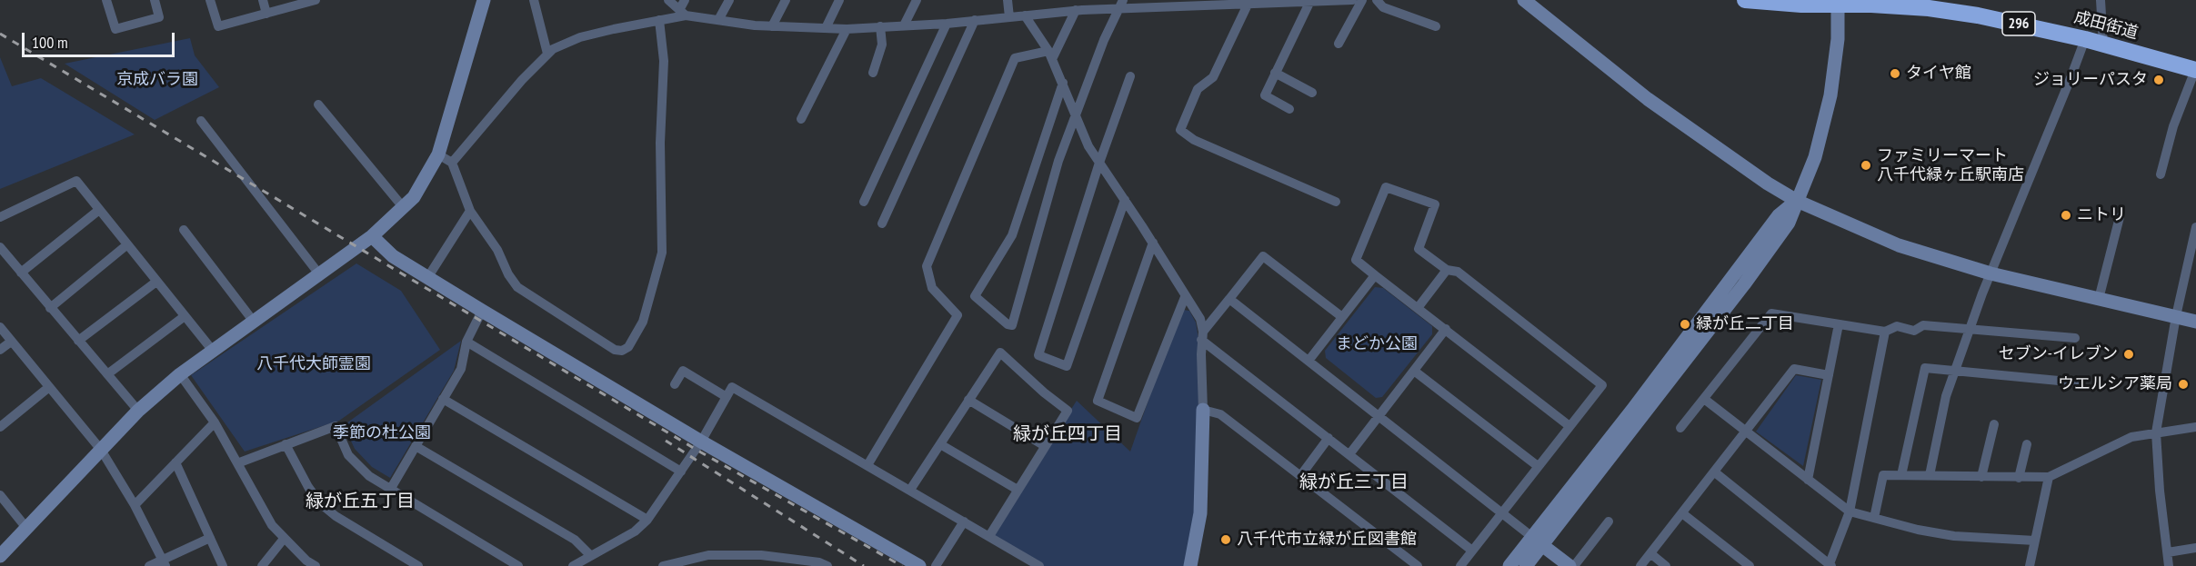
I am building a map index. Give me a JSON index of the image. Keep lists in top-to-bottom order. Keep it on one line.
{"streets":{"highway":["296","成田街道"]},"districts":["緑が丘四丁目","緑が丘三丁目","緑が丘五丁目"],"parks":["京成バラ園","まどか公園","八千代大師霊園","季節の杜公園"],"places":["タイヤ館","ジョリーパスタ","ファミリーマート 八千代緑ヶ丘駅南店","ニトリ","緑が丘二丁目","セブン-イレブン","ウエルシア薬局","八千代市立緑が丘図書館"],"scale_bar":"100 m"}
